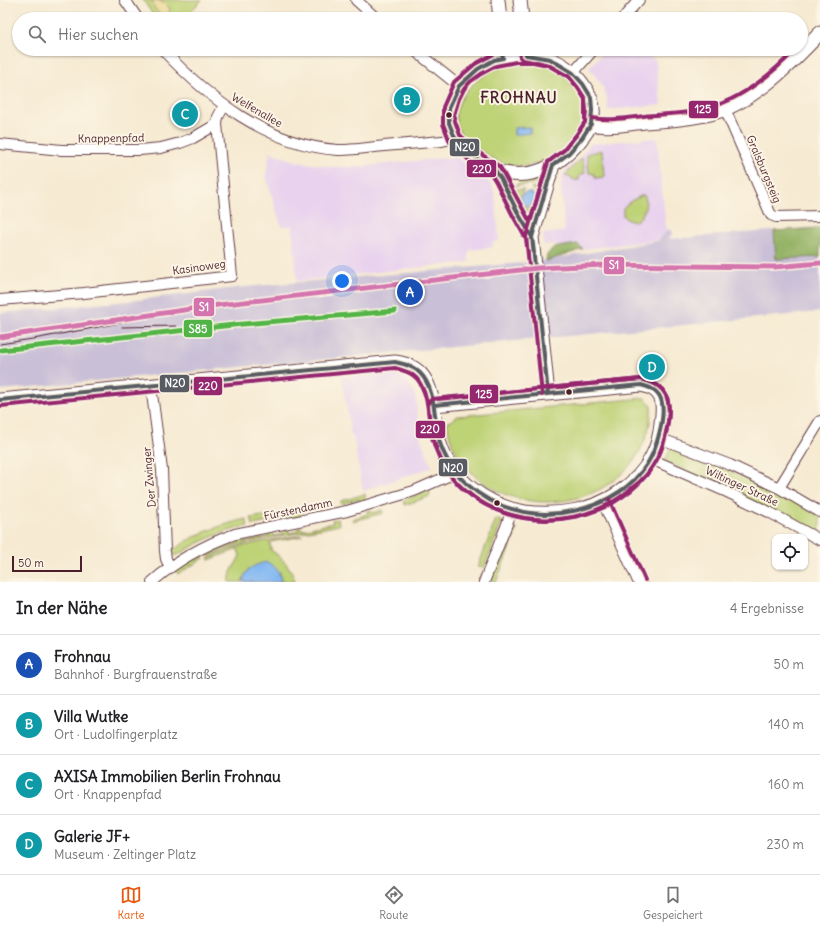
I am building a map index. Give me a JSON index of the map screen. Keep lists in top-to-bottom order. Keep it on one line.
{"streets":{"street":["Welfenallee","Knappenpfad","Gralsburgsteig","Kasinoweg","Der Zwinger","Wiltinger Straße","Fürstendamm"]},"crossings":[["Welfenallee","Kasinoweg"],["Knappenpfad","Kasinoweg"],["Der Zwinger","Fürstendamm"]],"districts":["FROHNAU"],"lines":["transit line N20","transit line 220","transit line 125","transit line S1","transit line S85"],"scale_bar":"50 m","page":{"search":"Hier suchen","pins":["B","C","A","D"],"scale":"50 m","heading":["In der Nähe","4 Ergebnisse"],"list":[{"mark":"A","name":"Frohnau","note":"Bahnhof · Burgfrauenstraße","value":"50 m"},{"mark":"B","name":"Villa Wutke","note":"Ort · Ludolfingerplatz","value":"140 m"},{"mark":"C","name":"AXISA Immobilien Berlin Frohnau","note":"Ort · Knappenpfad","value":"160 m"},{"mark":"D","name":"Galerie JF+","note":"Museum · Zeltinger Platz","value":"230 m"}],"nav":["Karte","Route","Gespeichert"]}}
